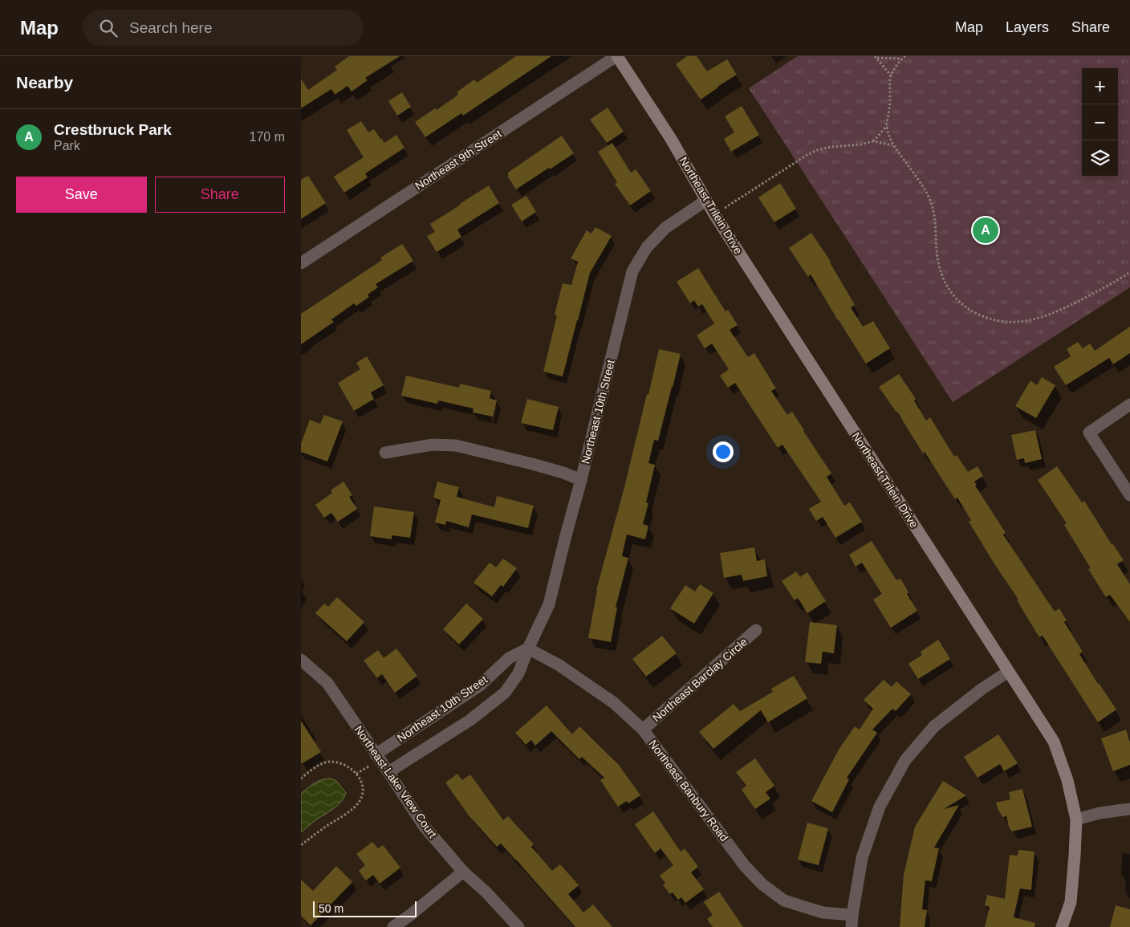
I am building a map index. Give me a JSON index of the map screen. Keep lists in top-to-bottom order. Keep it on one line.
{"streets":{"street":["Northeast 9th Street","Northeast Trilein Drive","Northeast 10th Street","Northeast Barclay Circle","Northeast Lake View Court","Northeast Banbury Road"]},"crossings":[["Northeast 9th Street","Northeast Trilein Drive"],["Northeast Trilein Drive","Northeast 10th Street"],["Northeast 10th Street","Northeast Lake View Court"],["Northeast 10th Street","Northeast Banbury Road"],["Northeast Barclay Circle","Northeast Banbury Road"]],"scale_bar":"50 m","page":{"header":"Map","search":"Search here","nav":["Map","Layers","Share"],"heading":"Nearby","map_buttons":["+","−"],"list":[{"mark":"A","name":"Crestbruck Park","note":"Park","value":"170 m"}],"buttons":["Save","Share"],"pins":"A","scale":"50 m"}}
